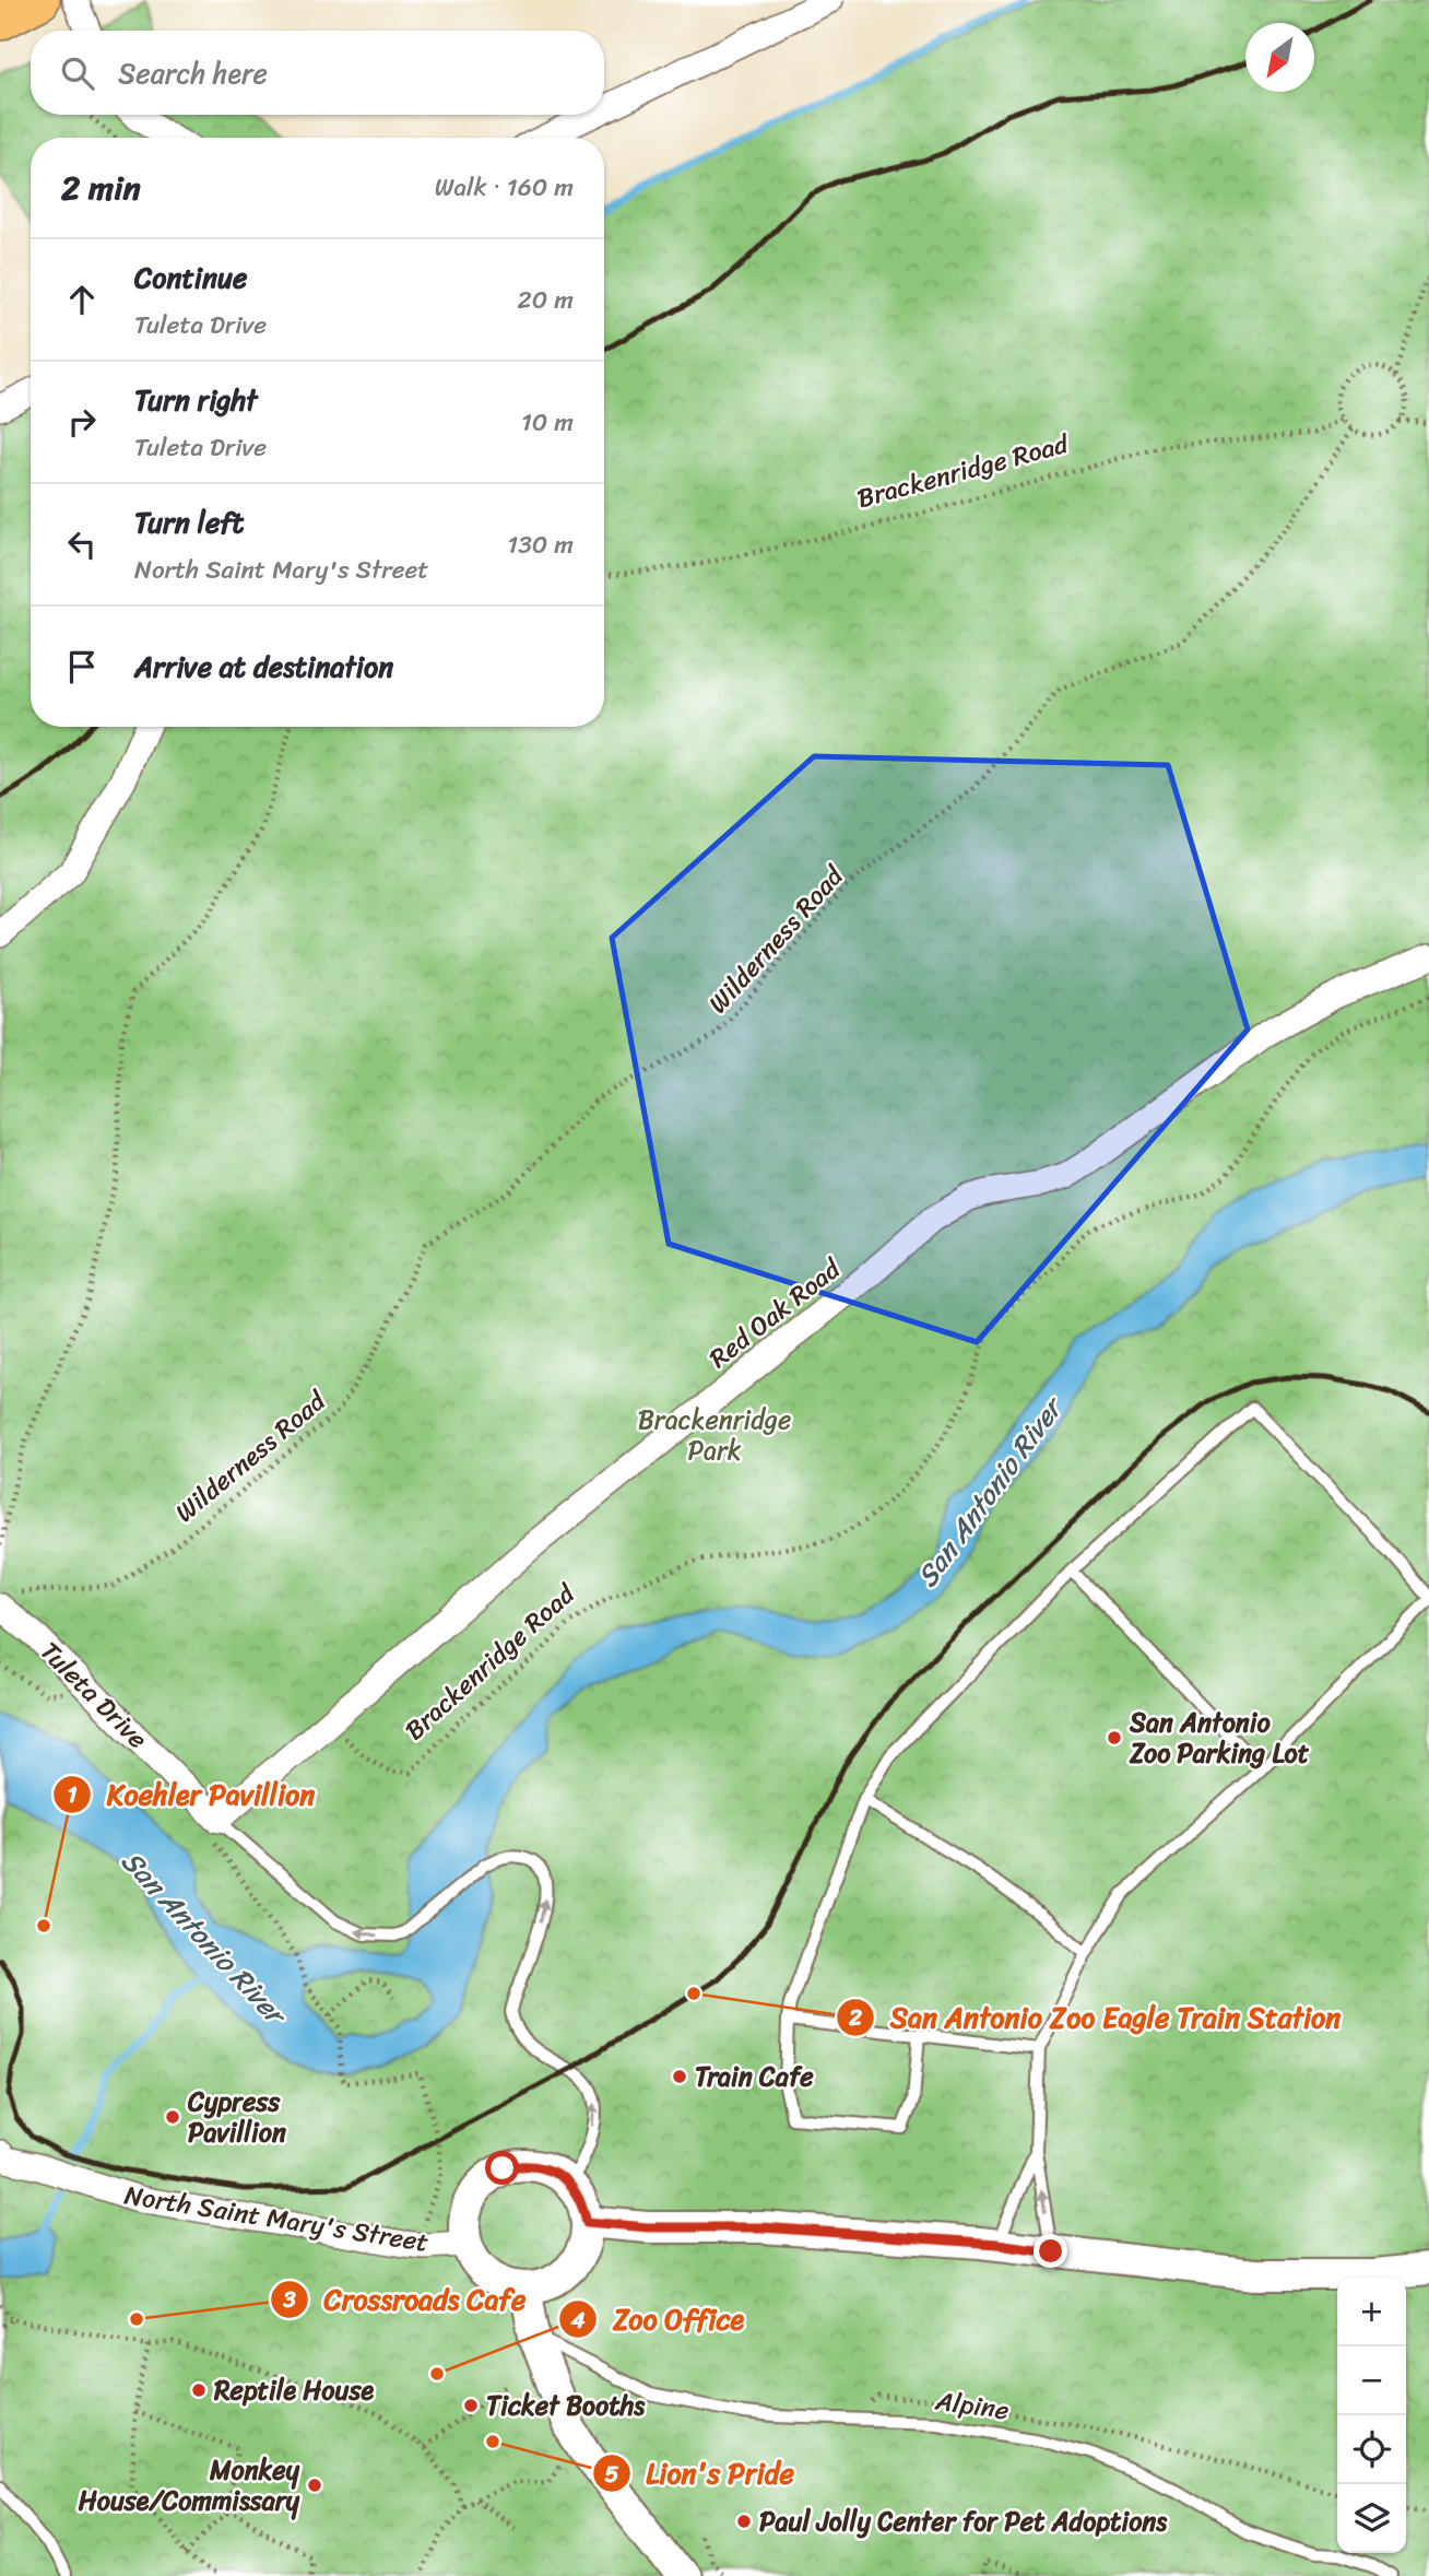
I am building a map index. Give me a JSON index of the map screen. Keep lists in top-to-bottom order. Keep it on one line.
{"streets":{"street":["Red Oak Road","Tuleta Drive","North Saint Mary's Street"],"lane":["Alpine"],"path":["Brackenridge Road","Wilderness Road"]},"crossings":[["Brackenridge Road","Wilderness Road"],["Wilderness Road","Tuleta Drive"],["Red Oak Road","Tuleta Drive"]],"water":["San Antonio River"],"parks":["Brackenridge Park"],"places":["San Antonio Zoo Parking Lot","Koehler Pavillion","San Antonio Zoo Eagle Train Station","Train Cafe","Cypress Pavillion","Crossroads Cafe","Zoo Office","Reptile House","Ticket Booths","Lion's Pride","Monkey House/Commissary","Paul Jolly Center for Pet Adoptions"],"north":"bottom left","page":{"search":"Search here","heading":["2 min","Walk · 160 m"],"list":[["Continue","Tuleta Drive","20 m"],["Turn right","Tuleta Drive","10 m"],["Turn left","North Saint Mary's Street","130 m"],"Arrive at destination"],"map_buttons":["+","−"]}}
